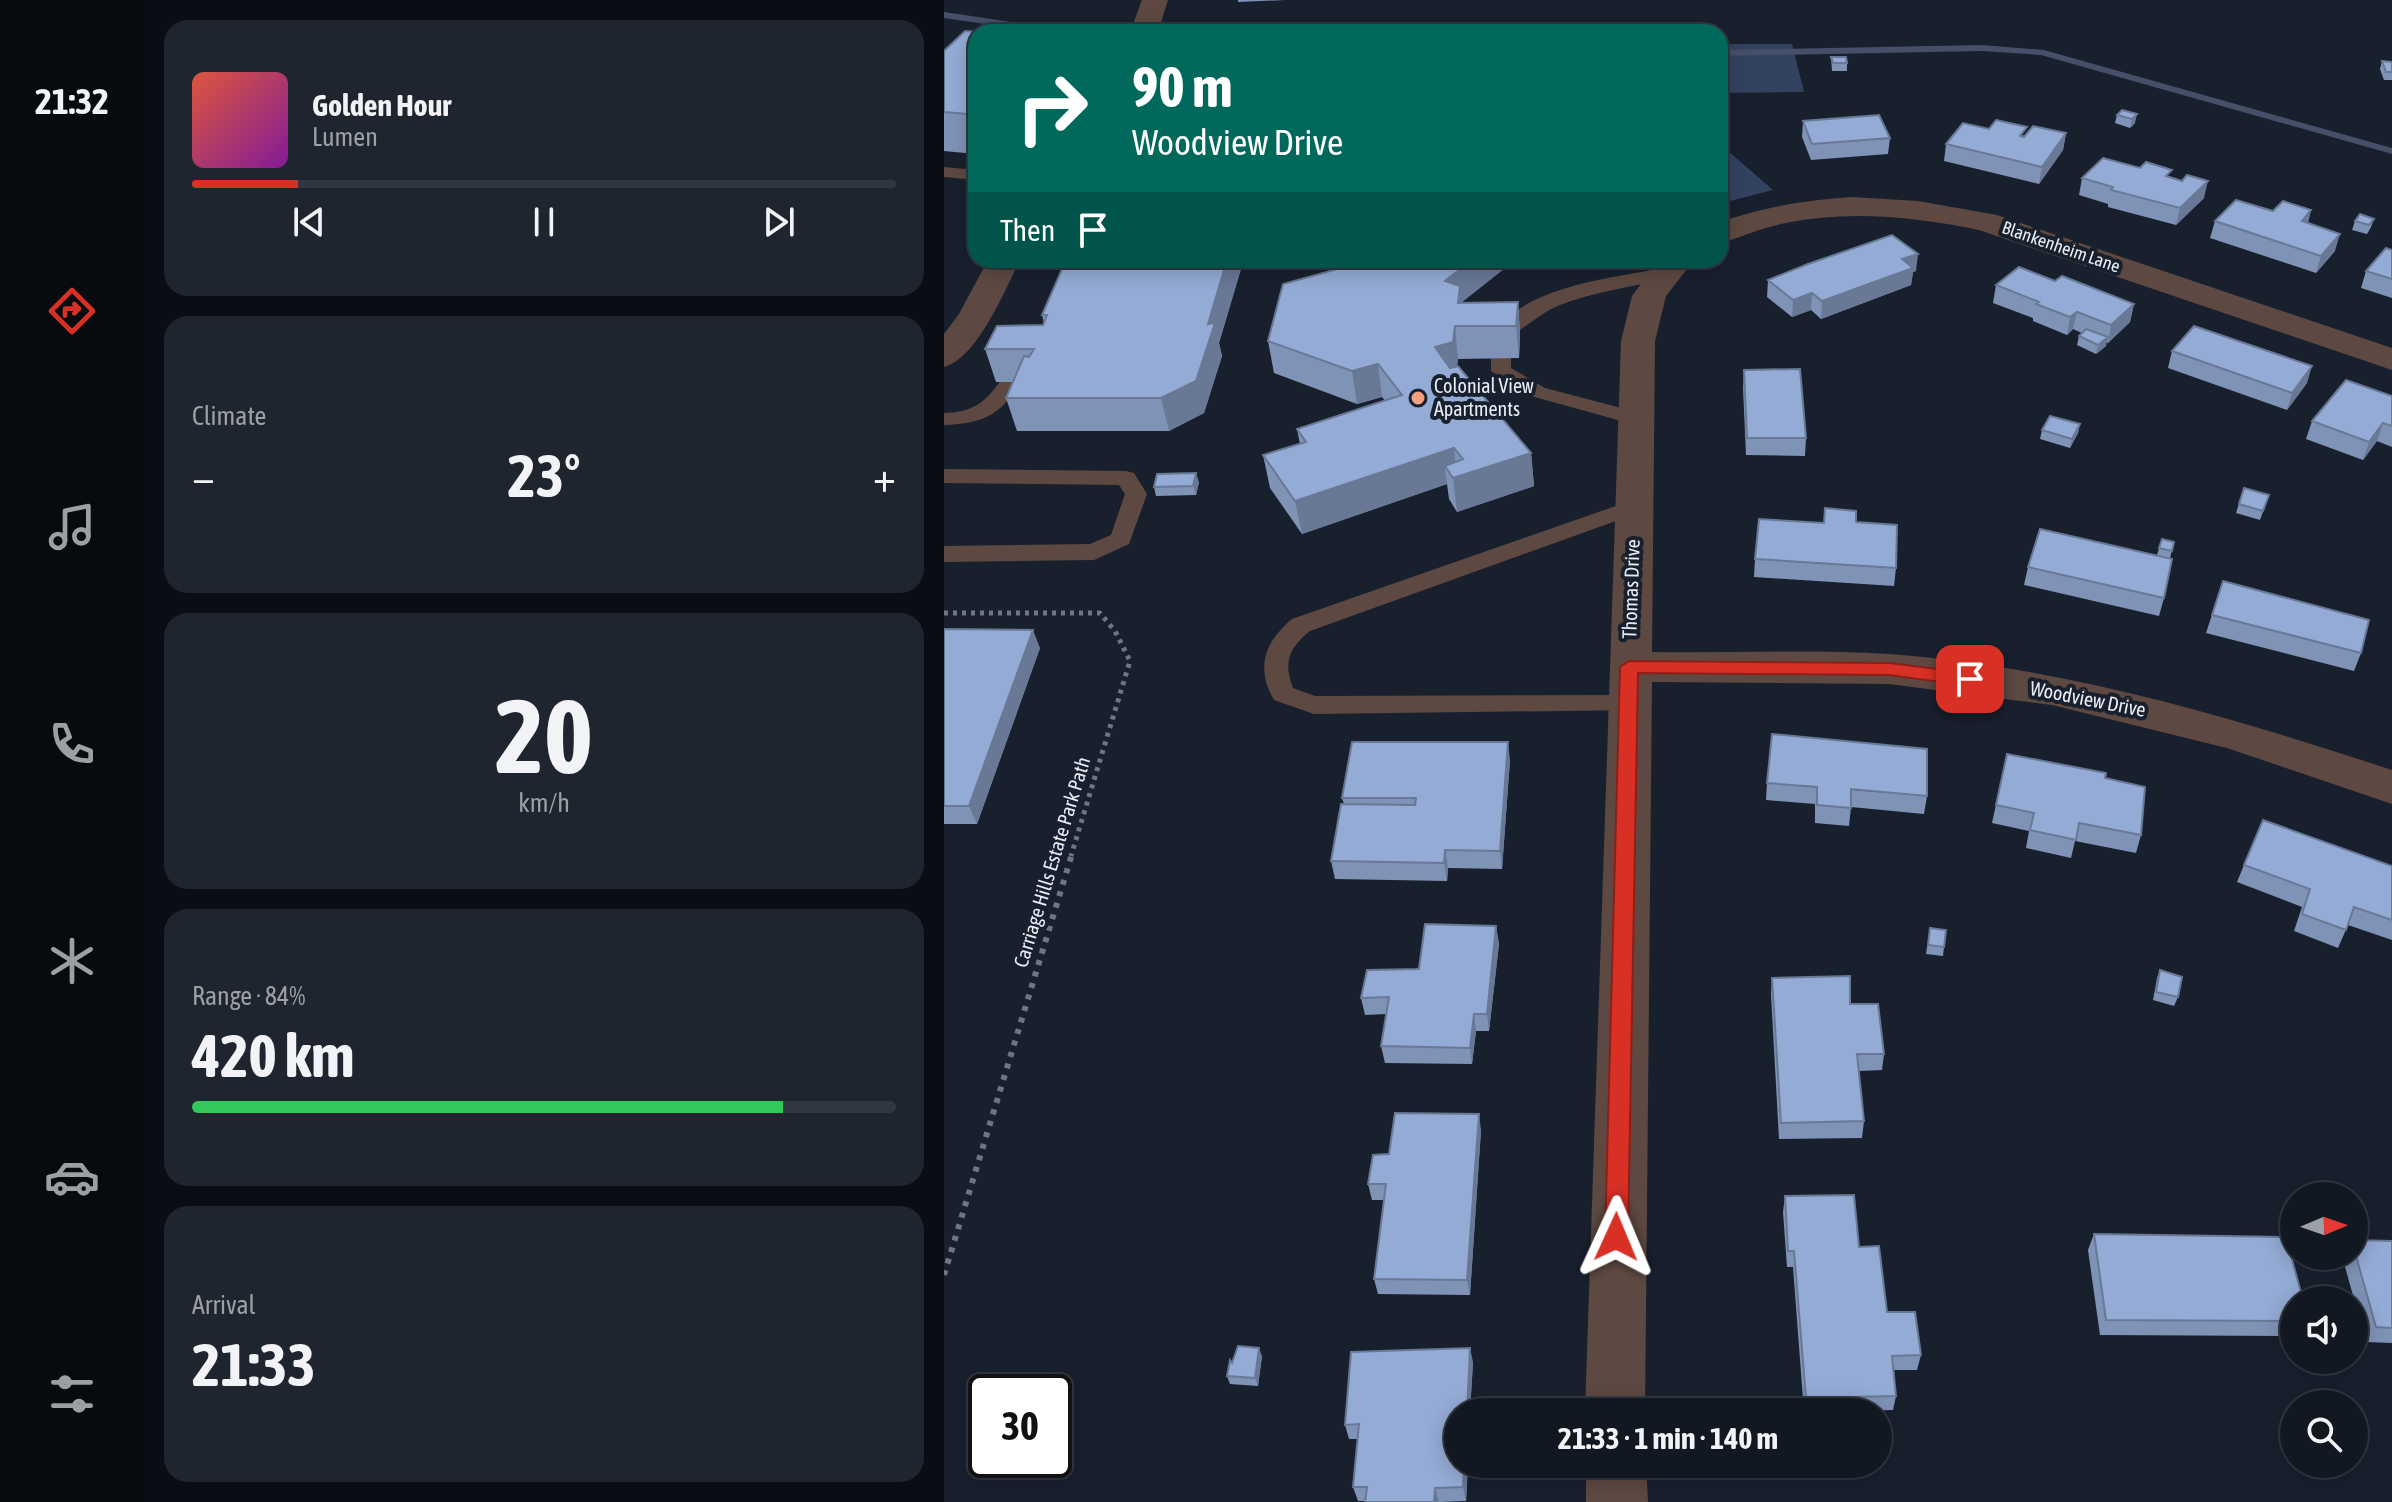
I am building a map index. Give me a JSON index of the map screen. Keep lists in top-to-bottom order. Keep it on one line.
{"streets":{"street":["Blankenheim Lane","Thomas Drive","Woodview Drive"],"path":["Carriage Hills Estate Park Path"]},"crossings":[["Thomas Drive","Woodview Drive"]],"places":["Colonial View Apartments"],"north":"right","page":{"tabs":"21:32","turn":["90 m","Woodview Drive"],"song":["Golden Hour","Lumen"],"then":"Then","tile":["Climate",["20","km/h"],["Range · 84%","420 km"],["Arrival","21:33"]],"heat":["−","23°","+"],"limit":"30","trip":"21:33 · 1 min · 140 m"}}
